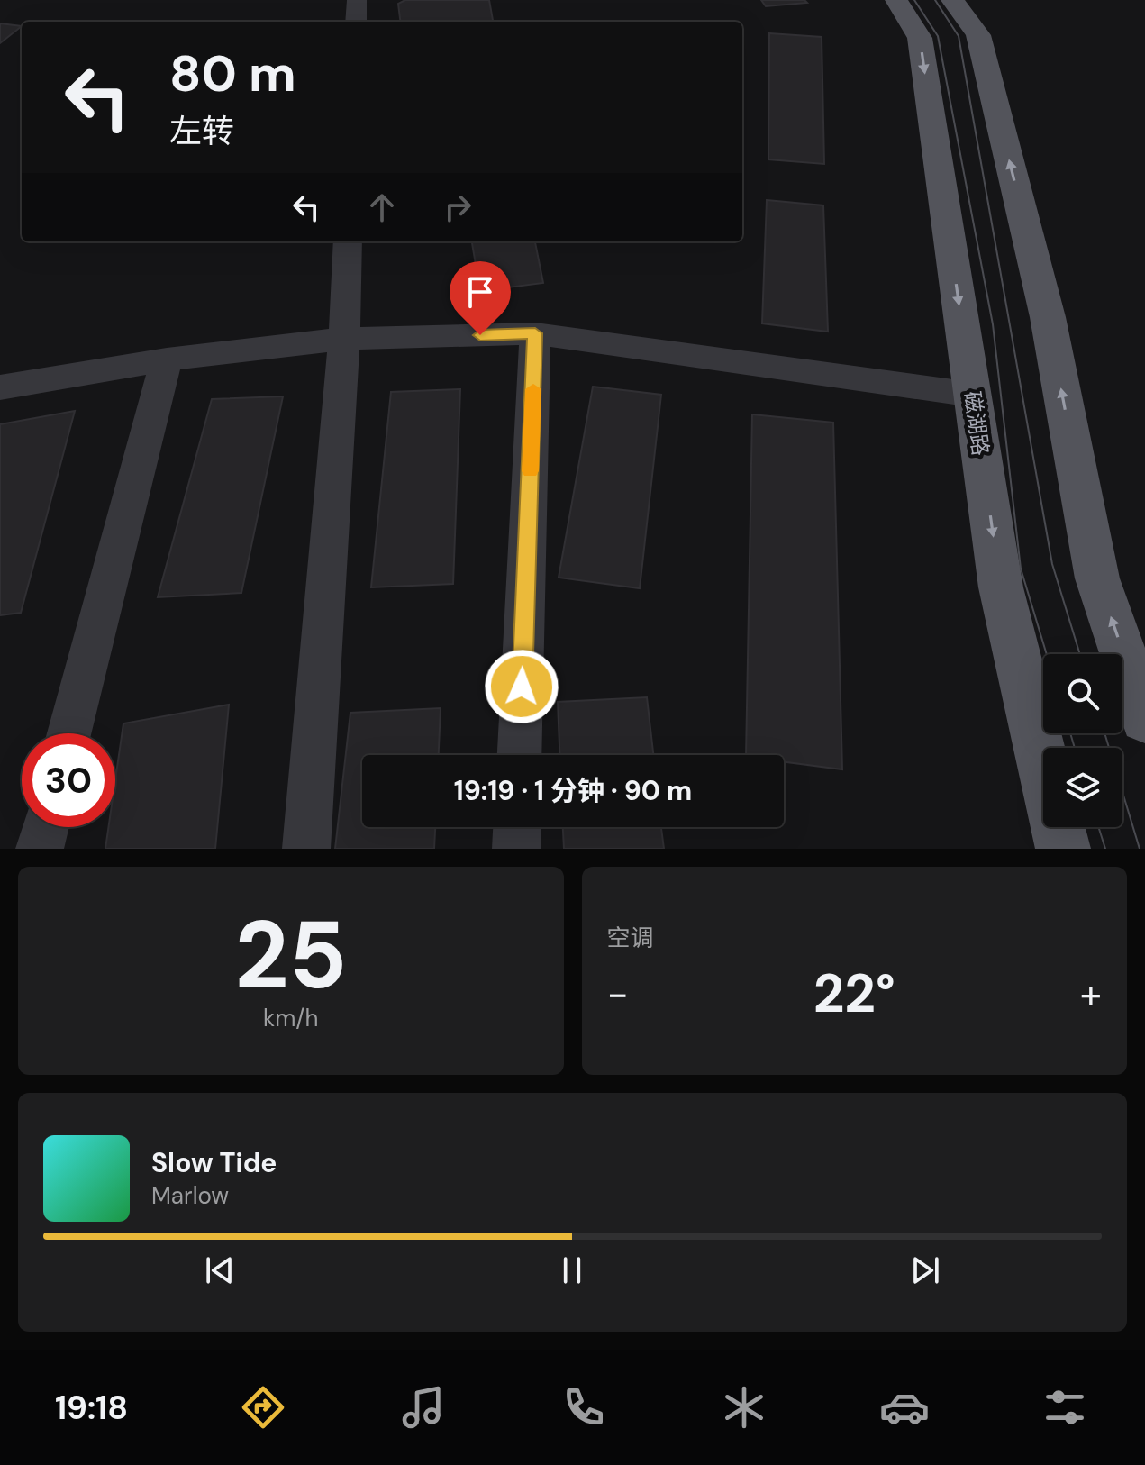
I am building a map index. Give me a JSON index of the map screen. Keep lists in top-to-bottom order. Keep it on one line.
{"streets":{"main road":["磁湖路"]},"page":{"turn":["80 m","左转"],"limit":"30","trip":"19:19 · 1 分钟 · 90 m","tile":[["25","km/h"],"空调"],"heat":["−","22°","+"],"song":["Slow Tide","Marlow"],"tabs":"19:18"}}
